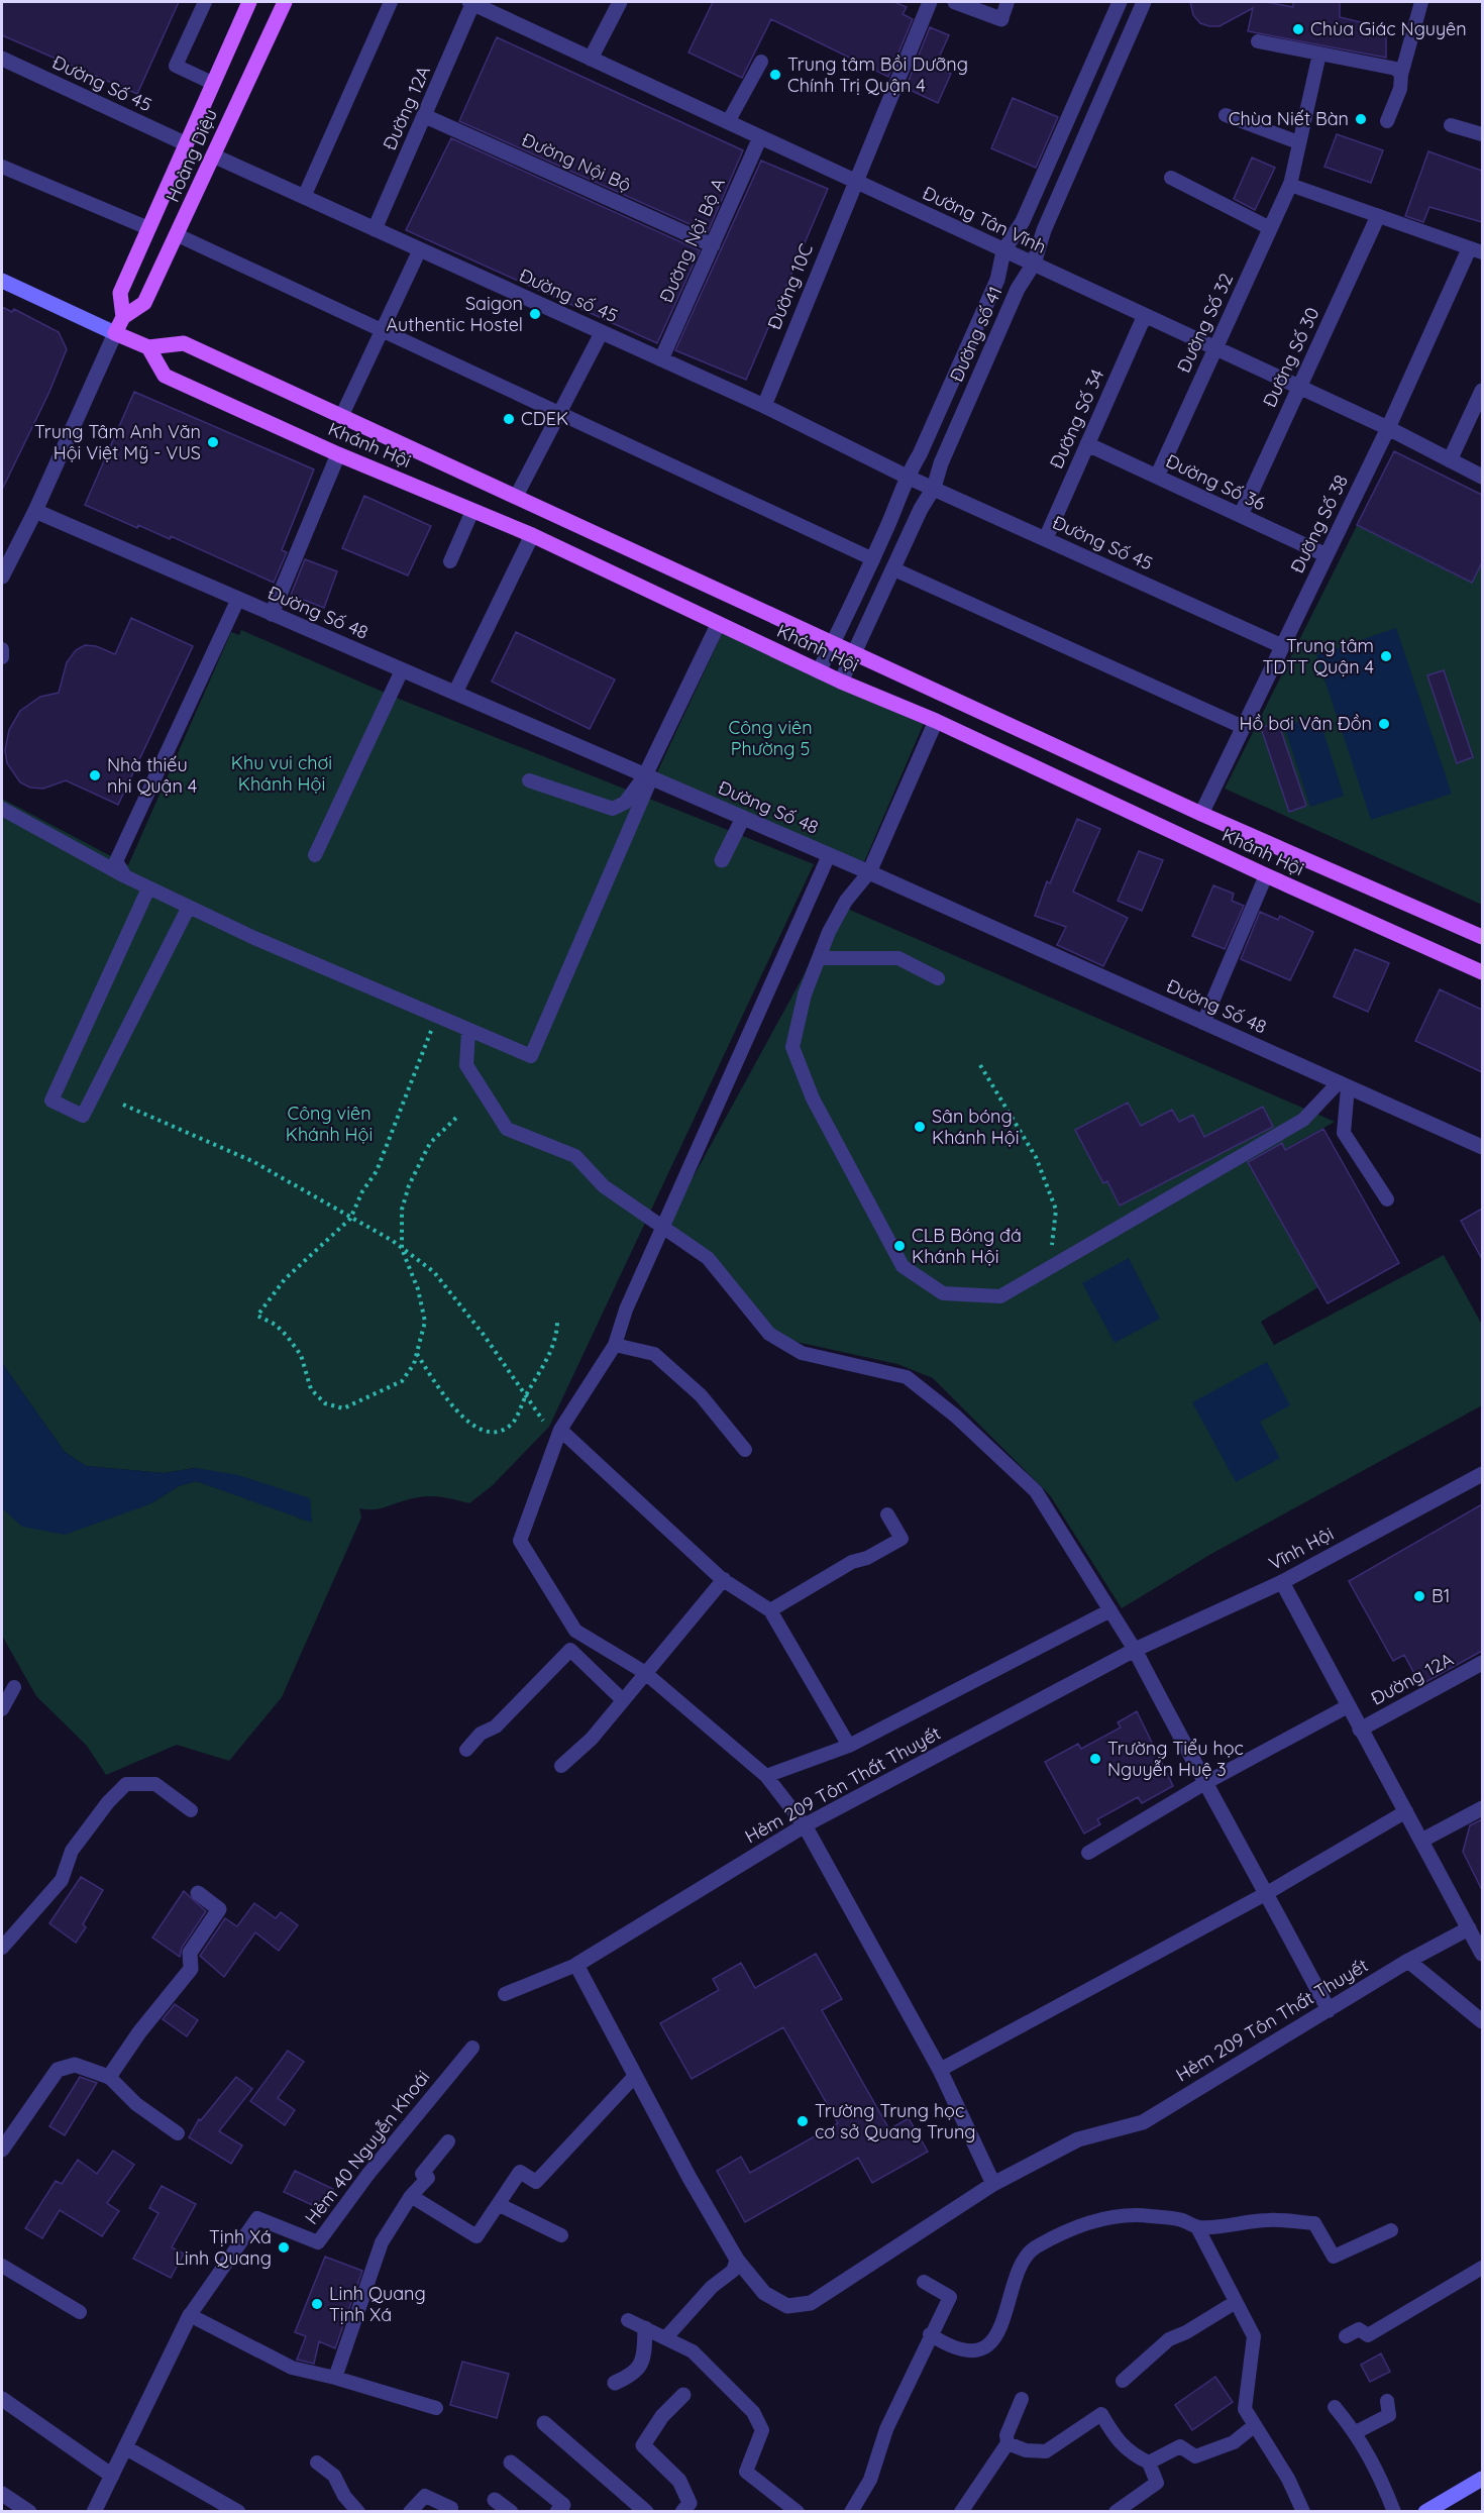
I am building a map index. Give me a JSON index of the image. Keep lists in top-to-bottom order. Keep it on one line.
{"streets":{"main road":["Hoàng Diệu","Khánh Hội"],"street":["Đường Số 45","Đường 12A","Đường Nội Bộ","Đường Tân Vĩnh","Đường Nội Bộ A","Đường 10C","Đường số 45","Đường Số 32","Đường số 41","Đường Số 30","Đường Số 34","Đường Số 36","Đường Số 38","Đường Số 48","Vĩnh Hội","Hẻm 209 Tôn Thất Thuyết","Hẻm 40 Nguyễn Khoái"]},"crossings":[["Đường Số 45","Hoàng Diệu"],["Đường Số 45","Đường số 45"],["Đường Số 45","Đường số 41"],["Đường Số 45","Đường Số 34"],["Đường Số 45","Đường Số 38"],["Đường 12A","Đường Nội Bộ"],["Đường 12A","Đường Tân Vĩnh"],["Đường 12A","Đường số 45"],["Hoàng Diệu","Đường số 45"],["Hoàng Diệu","Khánh Hội"],["Hoàng Diệu","Đường Số 48"],["Đường Nội Bộ","Đường Nội Bộ A"],["Đường Tân Vĩnh","Đường Nội Bộ A"],["Đường Tân Vĩnh","Đường 10C"],["Đường Tân Vĩnh","Đường Số 32"],["Đường Tân Vĩnh","Đường số 41"],["Đường Tân Vĩnh","Đường Số 30"],["Đường Tân Vĩnh","Đường Số 34"],["Đường Tân Vĩnh","Đường Số 38"],["Đường Nội Bộ A","Đường số 45"],["Đường 10C","Đường số 45"],["Đường số 45","Đường số 41"],["Đường Số 32","Đường Số 36"],["Đường số 41","Khánh Hội"],["Đường Số 30","Đường Số 36"],["Đường Số 34","Đường Số 36"],["Khánh Hội","Đường Số 38"],["Đường Số 36","Đường Số 38"],["Vĩnh Hội","Hẻm 209 Tôn Thất Thuyết"]],"parks":["Công viên Phường 5","Khu vui chơi Khánh Hội","Công viên Khánh Hội"],"places":["Chùa Giác Nguyên","Trung tâm Bồi Dưỡng Chính Trị Quận 4","Chùa Niết Bàn","Saigon Authentic Hostel","CDEK","Trung Tâm Anh Văn Hội Việt Mỹ - VUS","Trung tâm TDTT Quận 4","Hồ bơi Vân Đồn","Nhà thiếu nhi Quận 4","Sân bóng Khánh Hội","CLB Bóng đá Khánh Hội","B1","Trường Tiểu học Nguyễn Huệ 3","Trường Trung học cơ sở Quang Trung","Tịnh Xá Linh Quang","Linh Quang Tịnh Xá"]}
